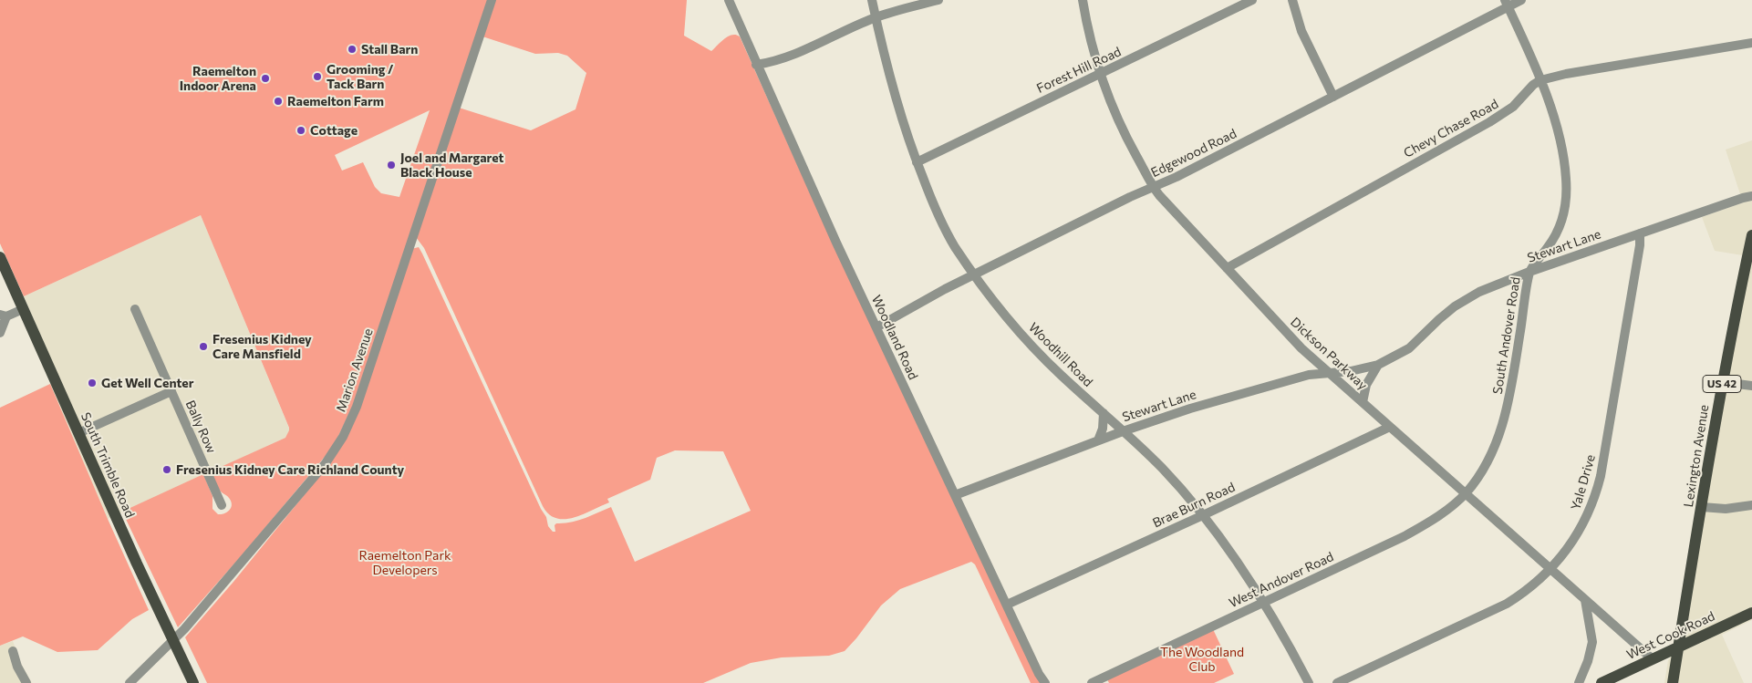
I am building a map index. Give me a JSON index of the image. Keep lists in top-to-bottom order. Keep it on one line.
{"streets":{"main road":["US 42","Lexington Avenue","South Trimble Road","West Cook Road"],"street":["Forest Hill Road","Chevy Chase Road","Edgewood Road","Stewart Lane","South Andover Road","Woodland Road","Dickson Parkway","Woodhill Road","Marion Avenue","Bally Row","Yale Drive","Brae Burn Road","West Andover Road"]},"crossings":[["Forest Hill Road","Dickson Parkway"],["Forest Hill Road","Woodhill Road"],["Chevy Chase Road","South Andover Road"],["Chevy Chase Road","Dickson Parkway"],["Edgewood Road","South Andover Road"],["Edgewood Road","Woodland Road"],["Edgewood Road","Dickson Parkway"],["Edgewood Road","Woodhill Road"],["Stewart Lane","South Andover Road"],["Stewart Lane","Woodland Road"],["Stewart Lane","Dickson Parkway"],["Stewart Lane","Woodhill Road"],["Stewart Lane","Yale Drive"],["South Andover Road","Dickson Parkway"],["South Andover Road","West Andover Road"],["Woodland Road","Brae Burn Road"],["Dickson Parkway","Yale Drive"],["Dickson Parkway","Brae Burn Road"],["Dickson Parkway","West Andover Road"],["Dickson Parkway","West Cook Road"],["Woodhill Road","Brae Burn Road"],["Woodhill Road","West Andover Road"],["Marion Avenue","South Trimble Road"],["Lexington Avenue","West Cook Road"]],"parks":["Raemelton Park Developers","The Woodland Club"],"places":["Stall Barn","Grooming / Tack Barn","Raemelton Indoor Arena","Raemelton Farm","Cottage","Joel and Margaret Black House","Fresenius Kidney Care Mansfield","Get Well Center","Fresenius Kidney Care Richland County"]}
